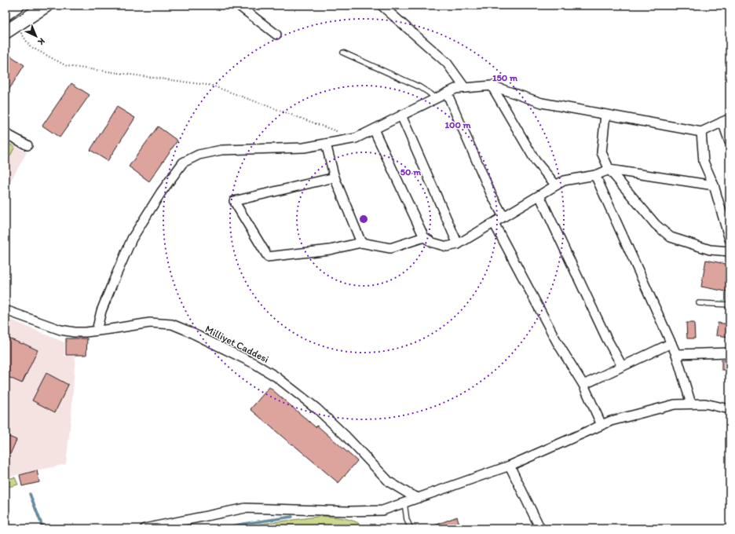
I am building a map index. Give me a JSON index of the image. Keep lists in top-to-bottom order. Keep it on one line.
{"streets":{"street":["Milliyet Caddesi"]},"north":"bottom right","rings":["150 m","100 m","50 m"]}
